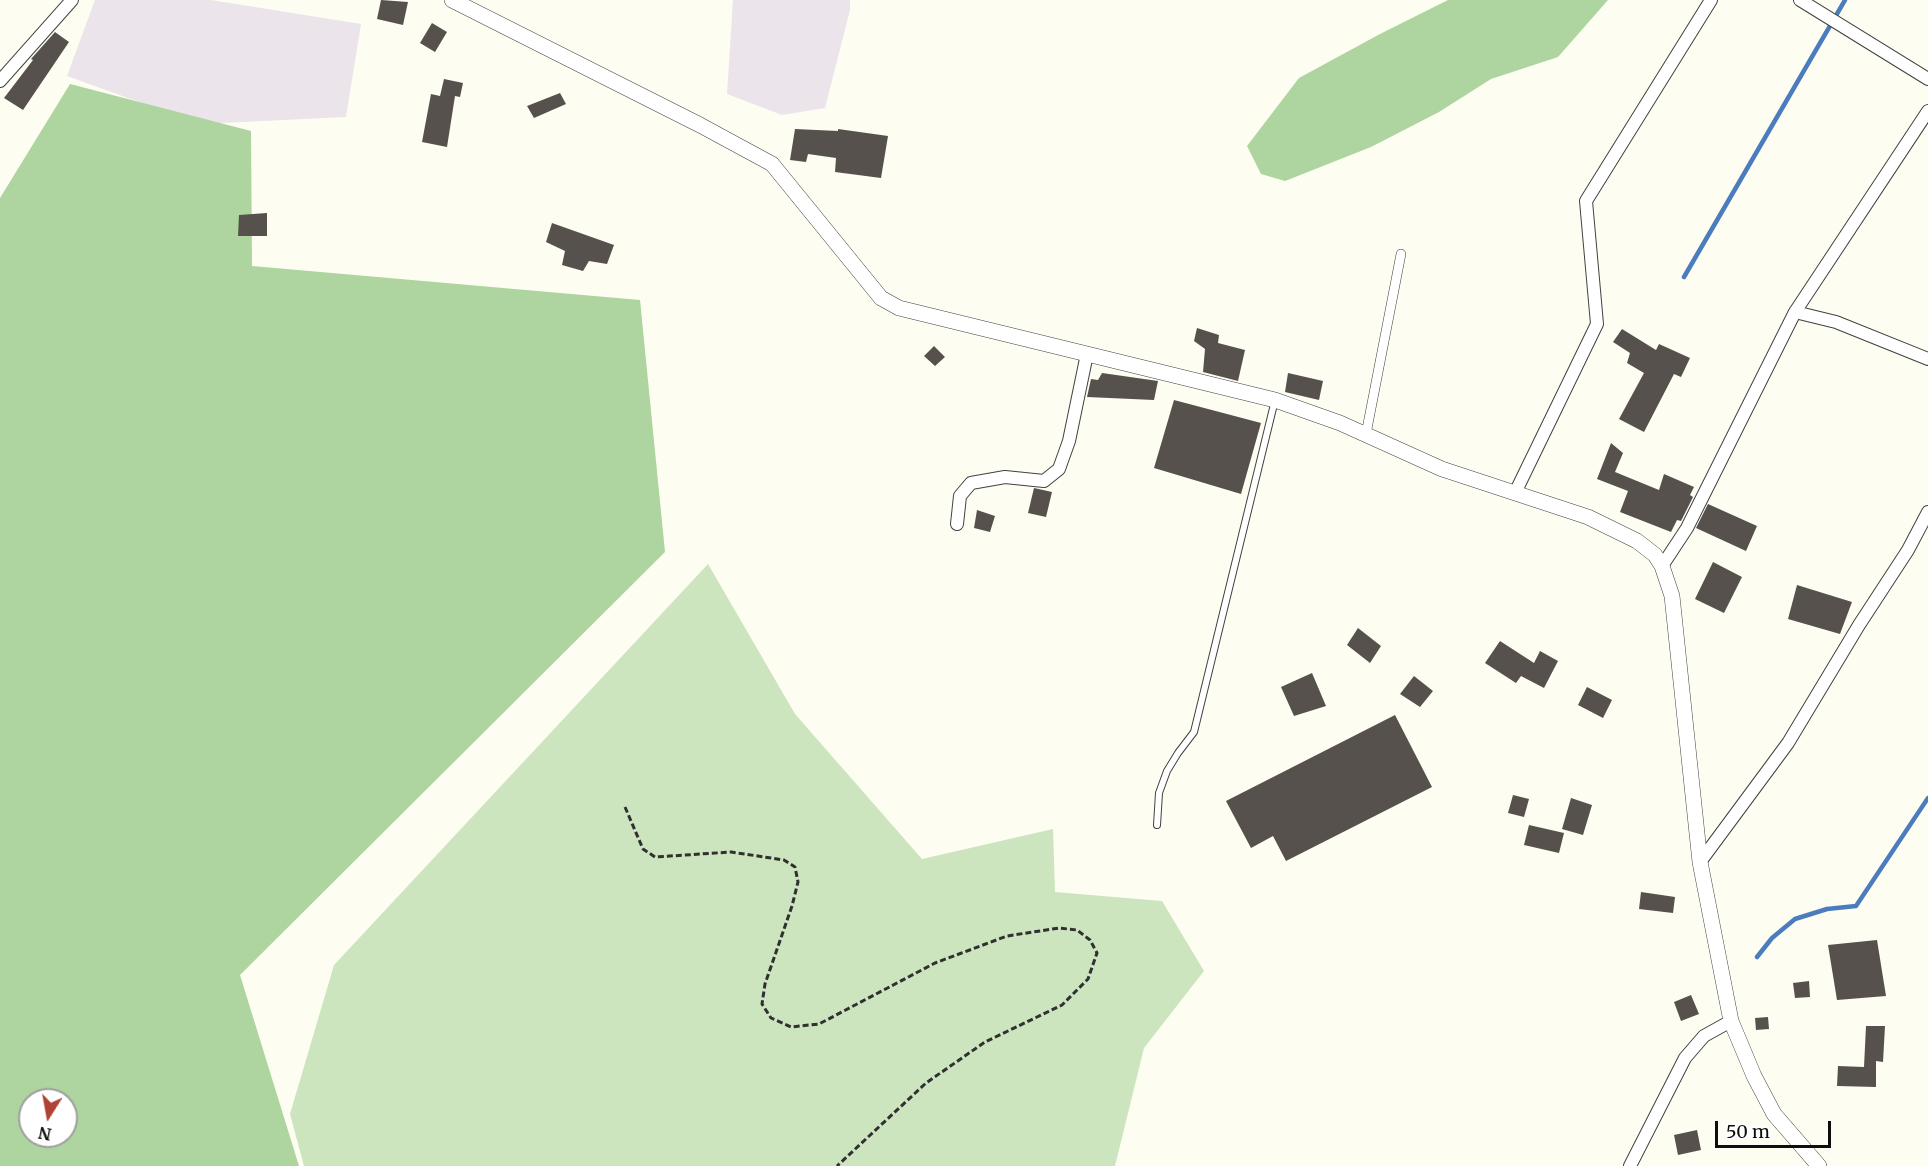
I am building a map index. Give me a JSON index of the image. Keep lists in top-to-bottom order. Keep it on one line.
{"scale_bar":"50 m","north":"bottom"}
